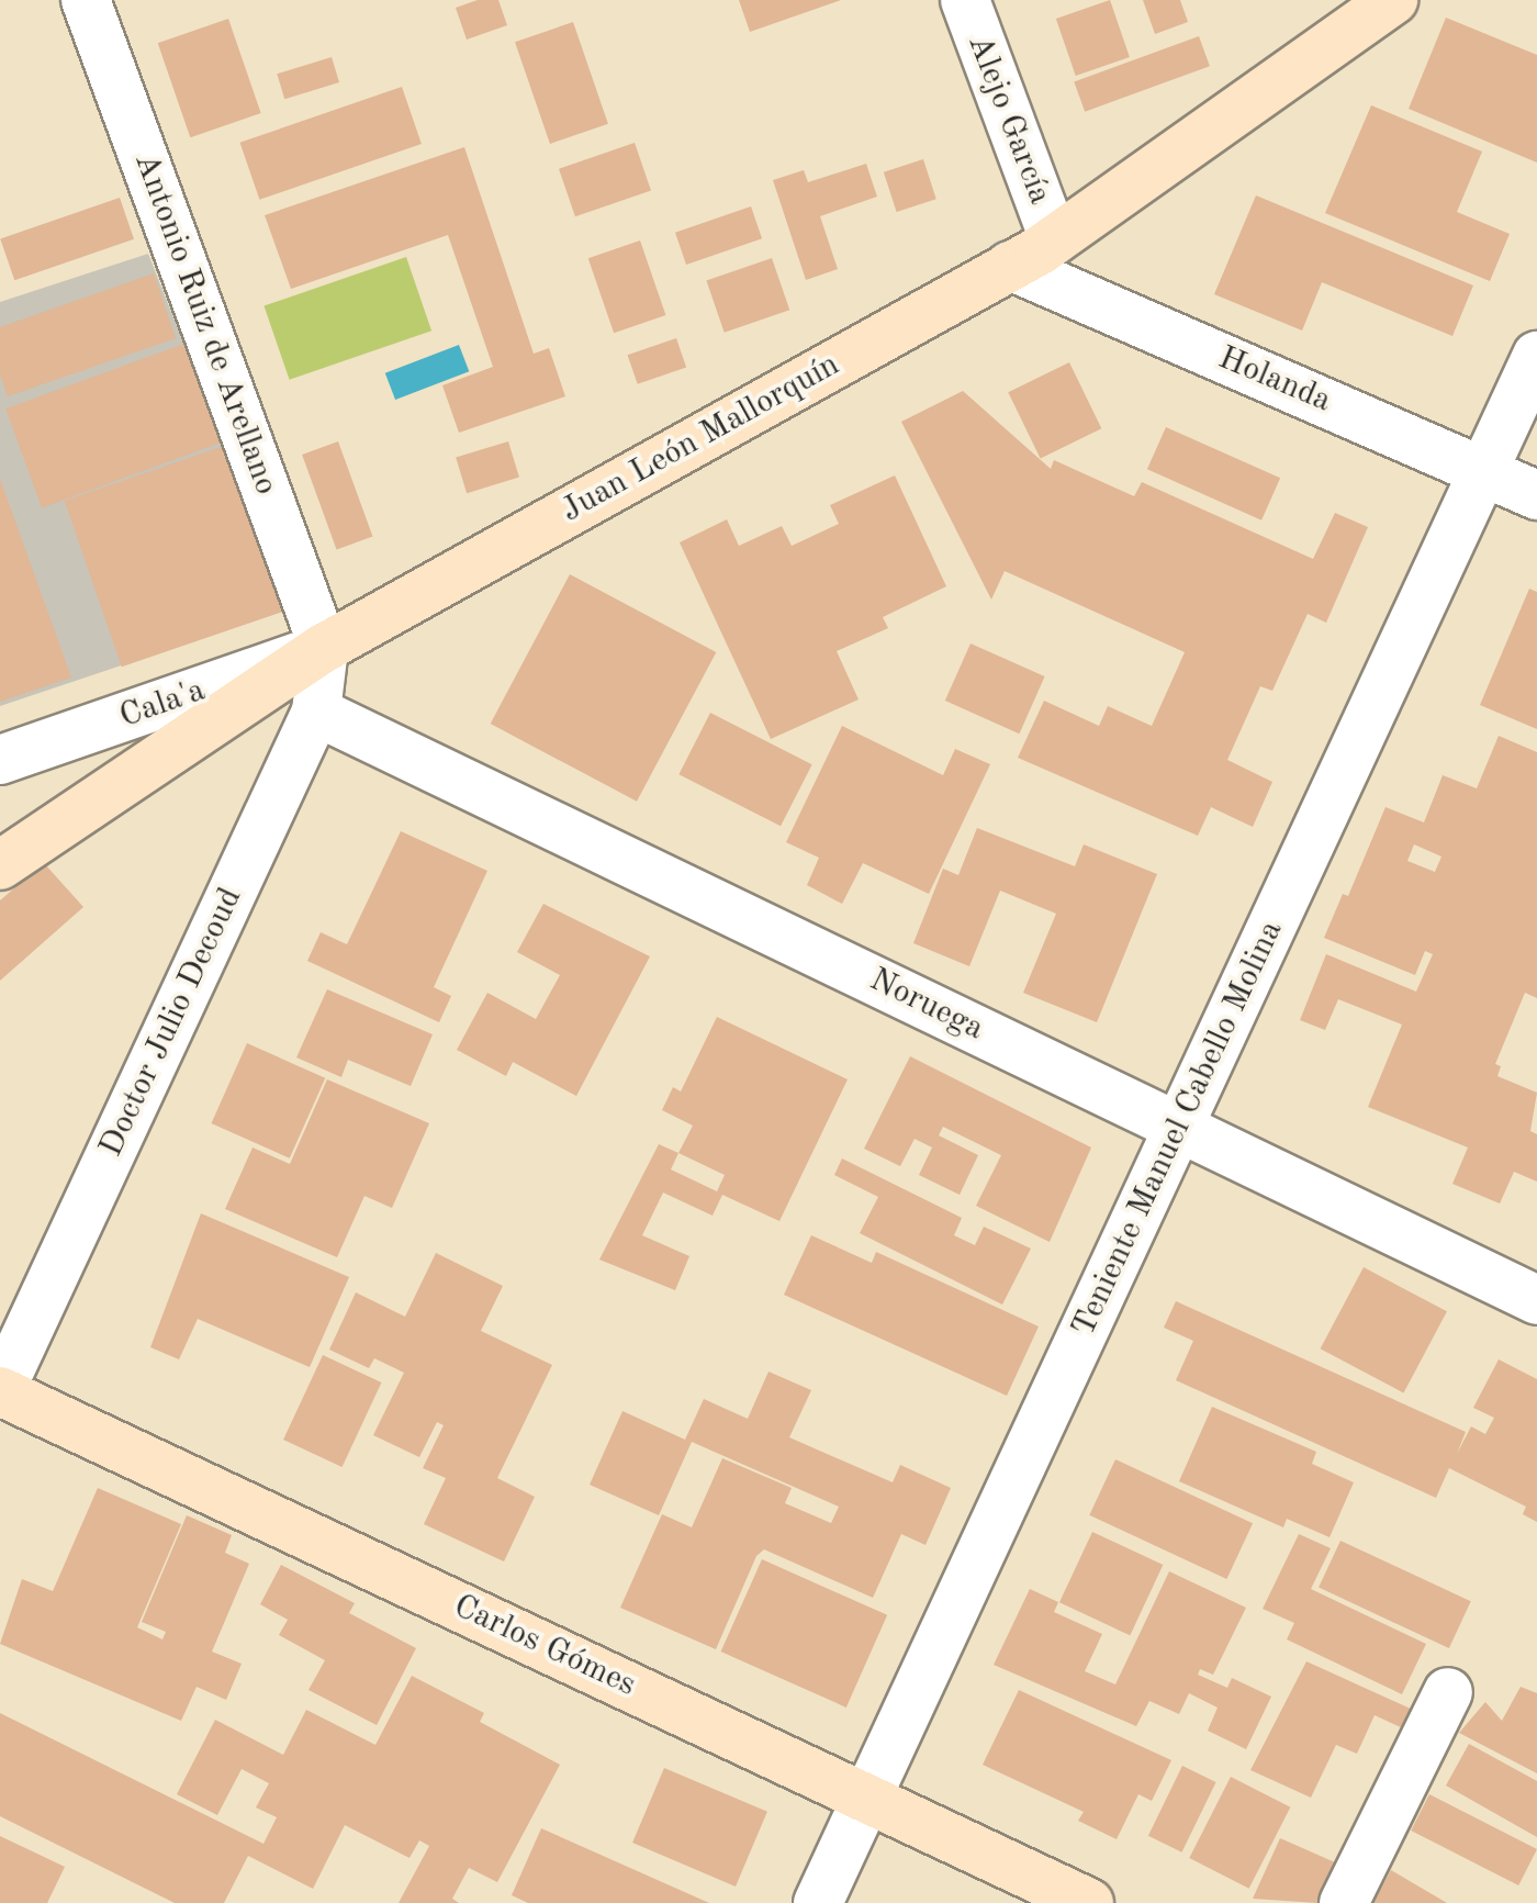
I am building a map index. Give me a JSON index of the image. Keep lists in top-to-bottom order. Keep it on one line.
{"streets":{"street":["Alejo García","Antonio Ruiz de Arellano","Holanda","Juan León Mallorquín","Cala'a","Noruega","Doctor Julio Decoud","Teniente Manuel Cabello Molina","Carlos Gómes"]},"crossings":[["Alejo García","Juan León Mallorquín"],["Antonio Ruiz de Arellano","Juan León Mallorquín"],["Antonio Ruiz de Arellano","Cala'a"],["Antonio Ruiz de Arellano","Doctor Julio Decoud"],["Holanda","Juan León Mallorquín"],["Holanda","Teniente Manuel Cabello Molina"],["Juan León Mallorquín","Cala'a"],["Juan León Mallorquín","Doctor Julio Decoud"],["Cala'a","Doctor Julio Decoud"],["Noruega","Doctor Julio Decoud"],["Noruega","Teniente Manuel Cabello Molina"],["Doctor Julio Decoud","Carlos Gómes"],["Teniente Manuel Cabello Molina","Carlos Gómes"]]}
